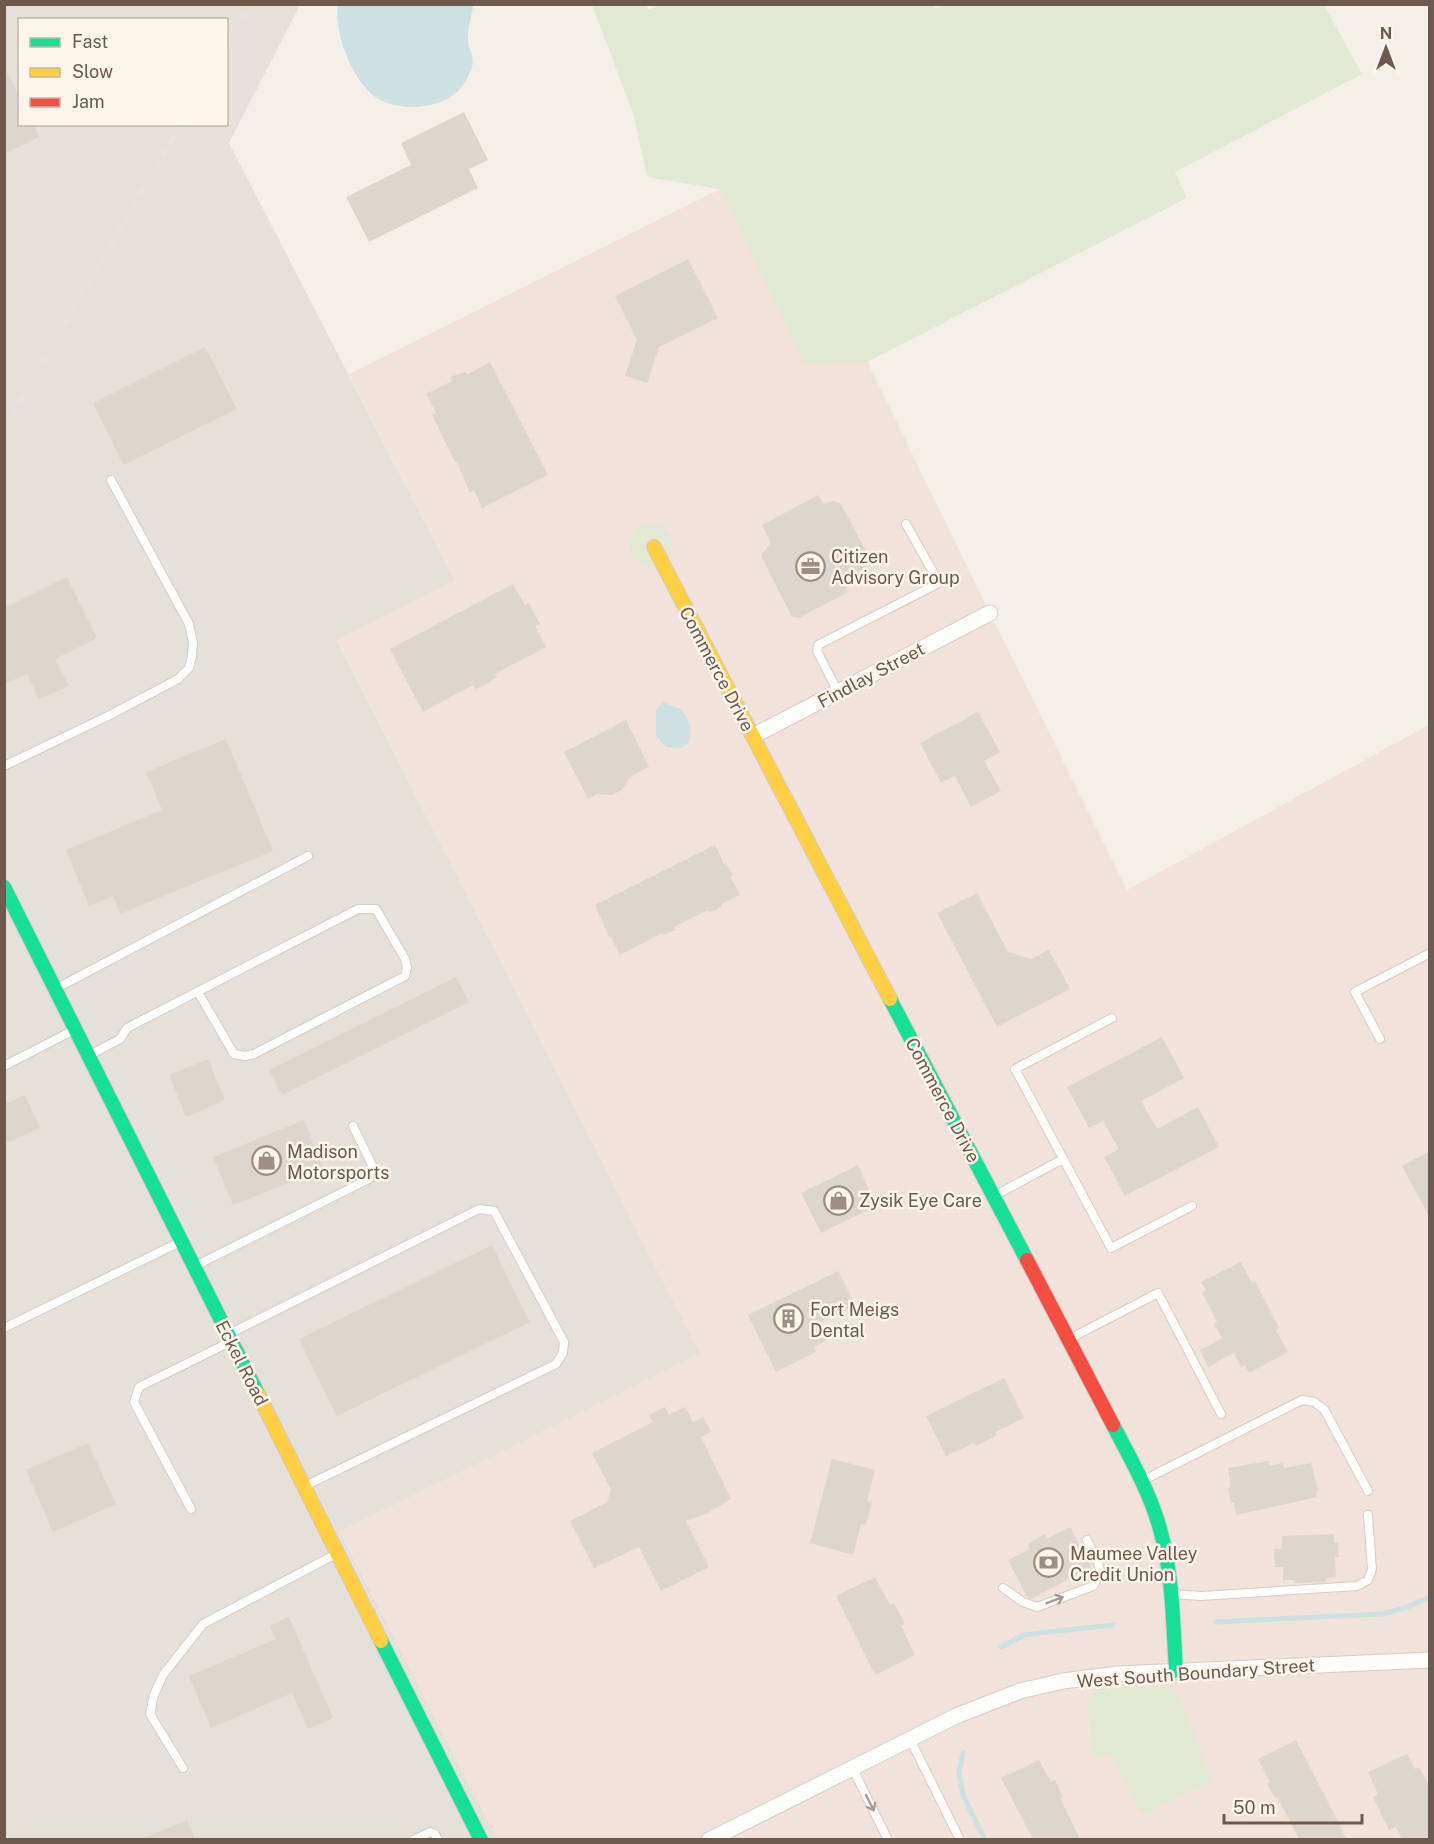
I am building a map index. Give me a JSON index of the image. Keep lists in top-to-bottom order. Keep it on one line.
{"streets":{"street":["Commerce Drive","Findlay Street","Eckel Road","West South Boundary Street"]},"crossings":[["Commerce Drive","Findlay Street"],["Commerce Drive","West South Boundary Street"]],"places":{"office":["Citizen Advisory Group"],"shop":["Madison Motorsports","Zysik Eye Care"],"building":["Fort Meigs Dental"],"bank":["Maumee Valley Credit Union"]},"legend":["Fast","Slow","Jam"],"scale_bar":"50 m","north":"top"}
